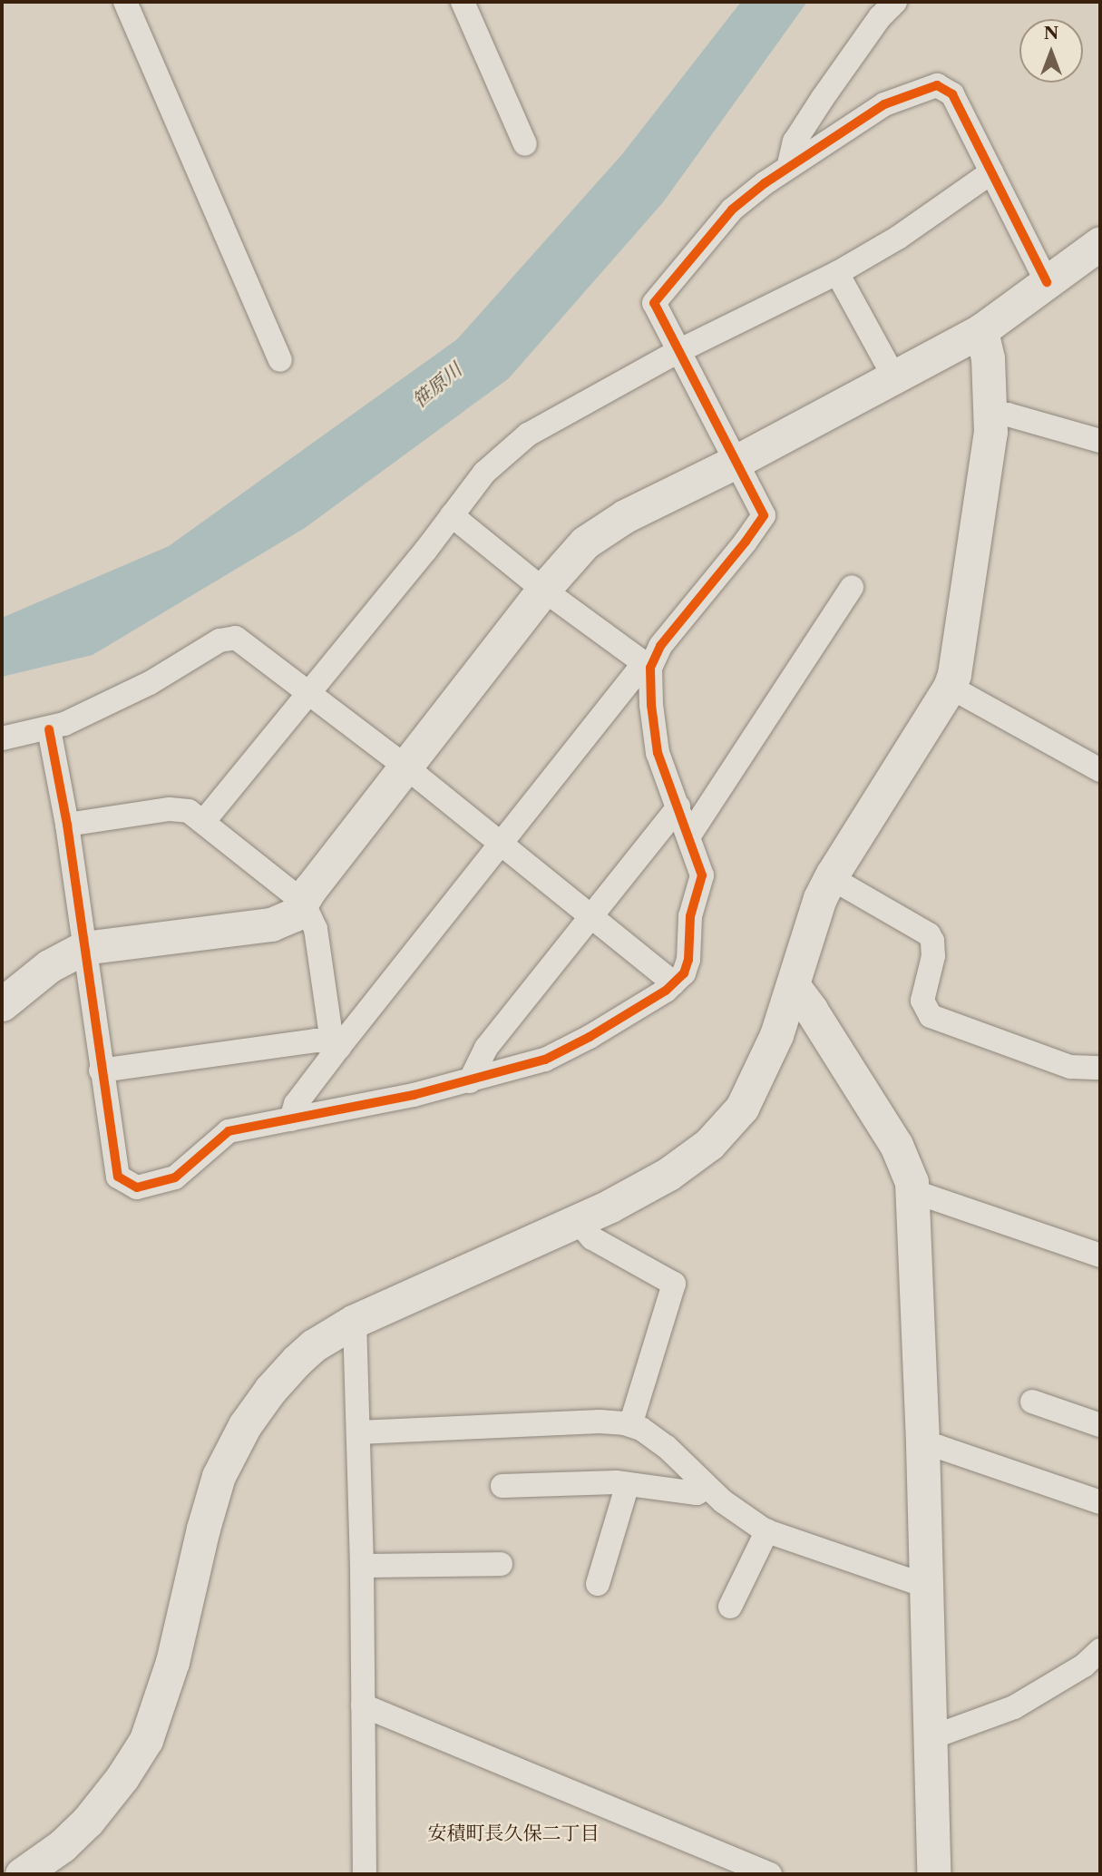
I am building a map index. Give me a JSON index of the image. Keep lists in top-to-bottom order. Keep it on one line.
{"districts":["安積町長久保二丁目"],"water":["笹原川"],"north":"top"}
